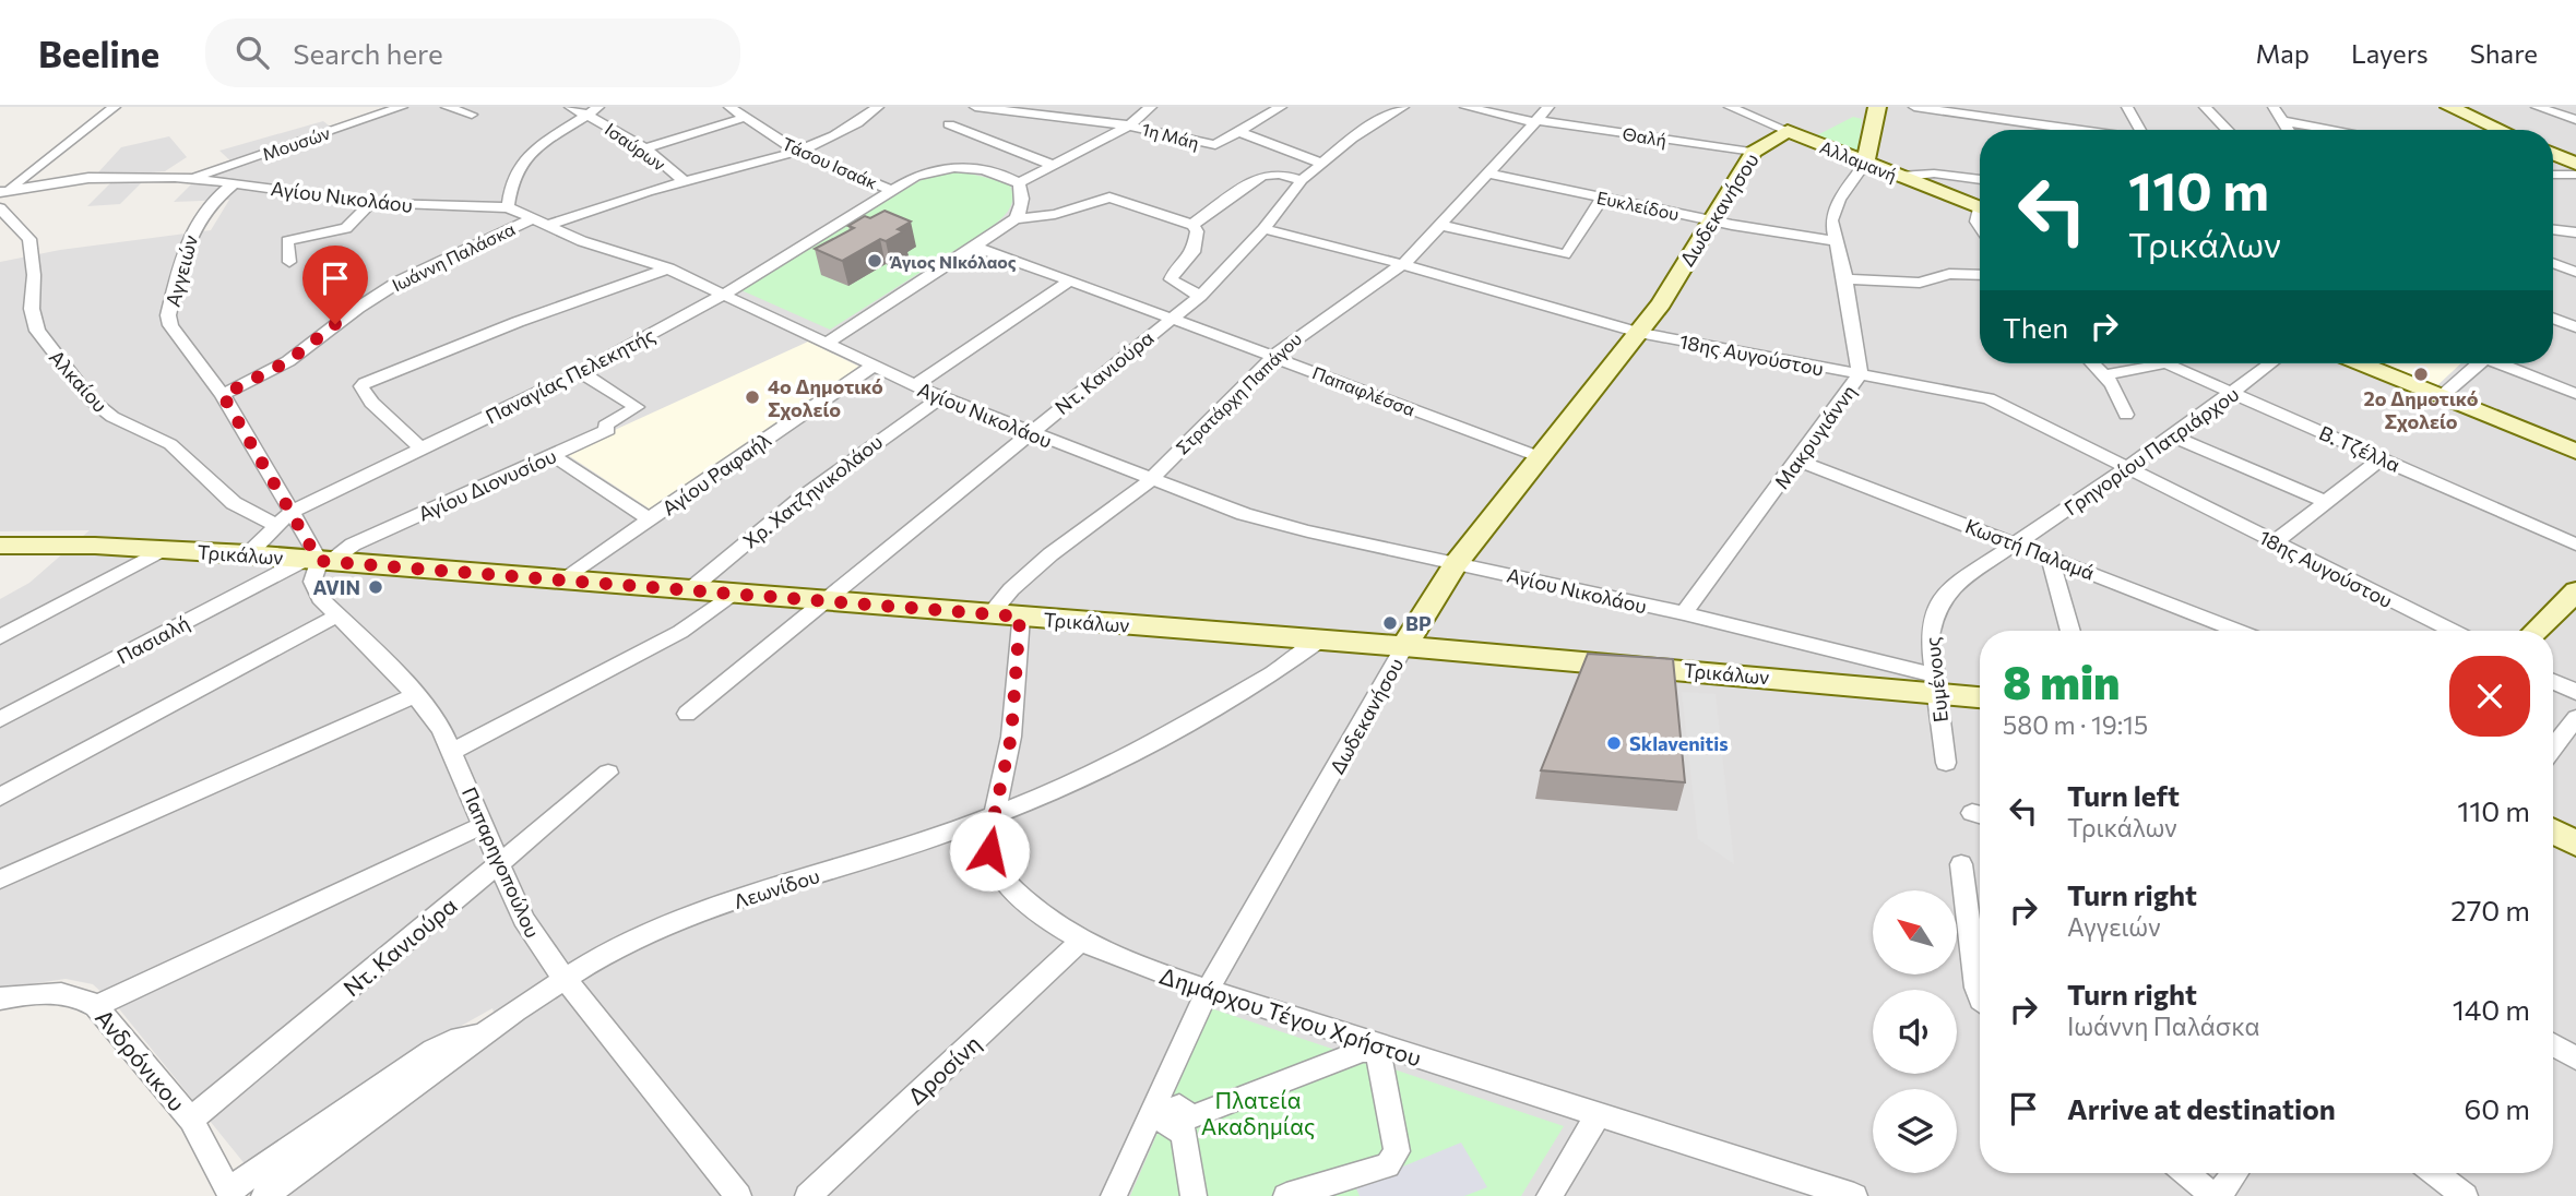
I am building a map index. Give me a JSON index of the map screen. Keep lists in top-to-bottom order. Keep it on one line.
{"streets":{"main road":["Αλλαμανή","Δωδεκανήσου","Μακρυγιάννη","Τρικάλων"],"street":["1η Μάη","Θαλή","Μουσών","Ισαύρων","Τάσου Ισαάκ","Αγίου Νικολάου","Ευκλείδου","Ιωάννη Παλάσκα","Αγγειών","18ης Αυγούστου","Ντ. Κανιούρα","Παναγίας Πελεκητής","Αλκαίου","Παπαφλέσσα","Στρατάρχη Παπάγου","Β. Τζέλλα","Γρηγορίου Πατριάρχου","Αγίου Ραφαήλ","Αγίου Διονυσίου","Χρ. Χατζηνικολάου","Κωστή Παλαμά","Πασιαλή","Ευμένους","Παπαρηγοπούλου","Λεωνίδου","Δημάρχου Τέγου Χρήστου","Ανδρόνικου","Δροσίνη"]},"crossings":[["Θαλή","Δωδεκανήσου"],["Θαλή","Στρατάρχη Παπάγου"],["Μουσών","Αγίου Νικολάου"],["Ισαύρων","Ιωάννη Παλάσκα"],["Αλλαμανή","Δωδεκανήσου"],["Αλλαμανή","Μακρυγιάννη"],["Τάσου Ισαάκ","Ιωάννη Παλάσκα"],["Τάσου Ισαάκ","Παναγίας Πελεκητής"],["Αγίου Νικολάου","Δωδεκανήσου"],["Αγίου Νικολάου","Ιωάννη Παλάσκα"],["Αγίου Νικολάου","Αγγειών"],["Αγίου Νικολάου","Ντ. Κανιούρα"],["Αγίου Νικολάου","Παναγίας Πελεκητής"],["Αγίου Νικολάου","Στρατάρχη Παπάγου"],["Αγίου Νικολάου","Μακρυγιάννη"],["Αγίου Νικολάου","Αγίου Ραφαήλ"],["Αγίου Νικολάου","Χρ. Χατζηνικολάου"],["Αγίου Νικολάου","Τρικάλων"],["Αγίου Νικολάου","Ευμένους"],["Ευκλείδου","Δωδεκανήσου"],["Ευκλείδου","Στρατάρχη Παπάγου"],["Ευκλείδου","Μακρυγιάννη"],["Δωδεκανήσου","18ης Αυγούστου"],["Δωδεκανήσου","Παπαφλέσσα"],["Δωδεκανήσου","Τρικάλων"],["Δωδεκανήσου","Δημάρχου Τέγου Χρήστου"],["Ιωάννη Παλάσκα","Αγγειών"],["Αγγειών","Παναγίας Πελεκητής"],["Αγγειών","Αγίου Διονυσίου"],["Αγγειών","Τρικάλων"],["Αγγειών","Πασιαλή"],["Αγγειών","Παπαρηγοπούλου"],["18ης Αυγούστου","Ντ. Κανιούρα"],["18ης Αυγούστου","Στρατάρχη Παπάγου"],["18ης Αυγούστου","Μακρυγιάννη"],["18ης Αυγούστου","Γρηγορίου Πατριάρχου"],["Ντ. Κανιούρα","Παπαφλέσσα"],["Ντ. Κανιούρα","Τρικάλων"],["Ντ. Κανιούρα","Παπαρηγοπούλου"],["Ντ. Κανιούρα","Ανδρόνικου"],["Παναγίας Πελεκητής","Αλκαίου"],["Παναγίας Πελεκητής","Αγίου Διονυσίου"],["Παναγίας Πελεκητής","Τρικάλων"],["Παπαφλέσσα","Στρατάρχη Παπάγου"],["Στρατάρχη Παπάγου","Τρικάλων"],["Μακρυγιάννη","Κωστή Παλαμά"],["Β. Τζέλλα","Γρηγορίου Πατριάρχου"],["Γρηγορίου Πατριάρχου","Κωστή Παλαμά"],["Γρηγορίου Πατριάρχου","Ευμένους"],["Αγίου Ραφαήλ","Τρικάλων"],["Αγίου Διονυσίου","Τρικάλων"],["Αγίου Διονυσίου","Πασιαλή"],["Αγίου Διονυσίου","Παπαρηγοπούλου"],["Χρ. Χατζηνικολάου","Τρικάλων"],["Κωστή Παλαμά","Ευμένους"],["Τρικάλων","Πασιαλή"],["Τρικάλων","Ευμένους"],["Τρικάλων","Παπαρηγοπούλου"],["Τρικάλων","Λεωνίδου"],["Τρικάλων","Δημάρχου Τέγου Χρήστου"],["Πασιαλή","Παπαρηγοπούλου"],["Παπαρηγοπούλου","Λεωνίδου"],["Λεωνίδου","Δημάρχου Τέγου Χρήστου"],["Δημάρχου Τέγου Χρήστου","Δροσίνη"]],"parks":["Πλατεία Ακαδημίας"],"places":["Άγιος ΝΙκόλαος","2ο Δημοτικό Σχολείο","4ο Δημοτικό Σχολείο","AVIN","BP","Sklavenitis"],"north":"top left","page":{"header":"Beeline","search":"Search here","nav":["Map","Layers","Share"],"turn":["110 m","Τρικάλων"],"then":"Then","heading":["8 min","580 m · 19:15"],"list":[{"name":"Turn left","note":"Τρικάλων","value":"110 m"},{"name":"Turn right","note":"Αγγειών","value":"270 m"},{"name":"Turn right","note":"Ιωάννη Παλάσκα","value":"140 m"},{"name":"Arrive at destination","value":"60 m"}]}}
